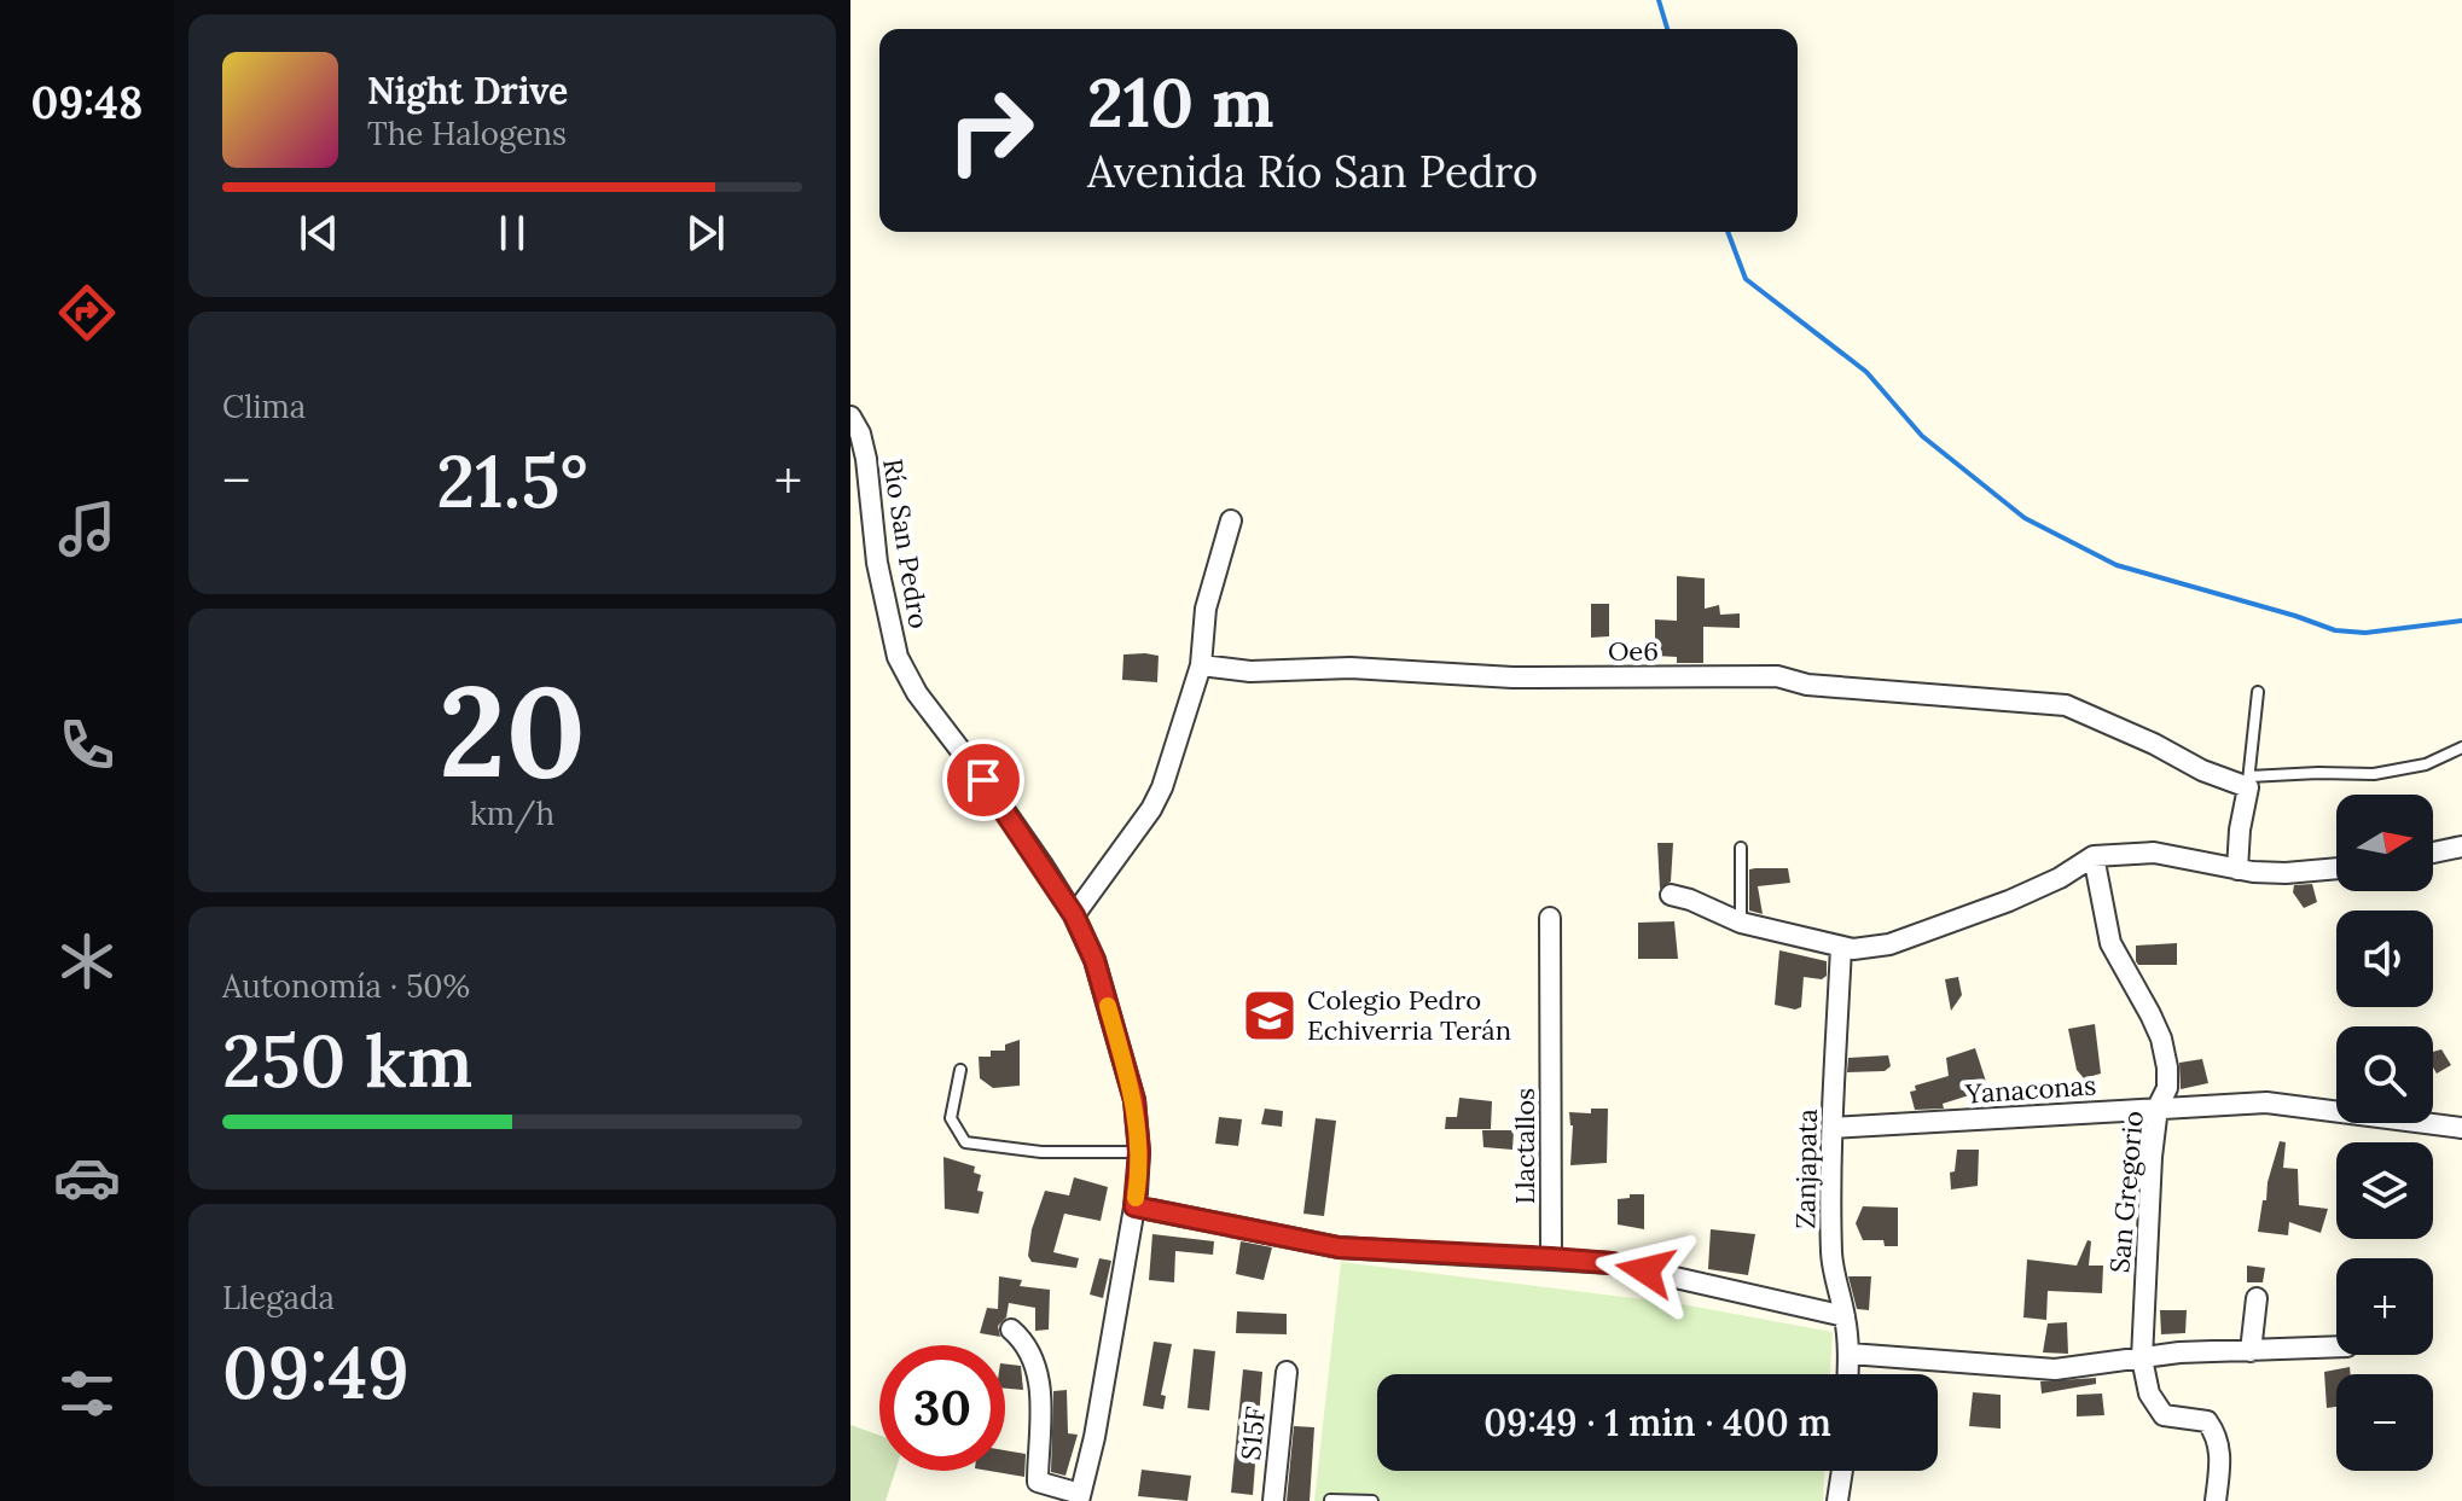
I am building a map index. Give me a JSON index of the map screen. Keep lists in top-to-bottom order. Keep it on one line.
{"streets":{"street":["Río San Pedro","Oe6","Yanaconas","Llactallos","Zanjapata","San Gregorio","S15F"]},"crossings":[["Yanaconas","Zanjapata"],["Yanaconas","San Gregorio"]],"places":{"school or university":["Colegio Pedro Echiverria Terán"]},"north":"right","page":{"tabs":"09:48","turn":["210 m","Avenida Río San Pedro"],"song":["Night Drive","The Halogens"],"tile":["Clima",["20","km/h"],["Autonomía · 50%","250 km"],["Llegada","09:49"]],"heat":["−","21.5°","+"],"map_buttons":["+","−"],"limit":"30","trip":"09:49 · 1 min · 400 m"}}
